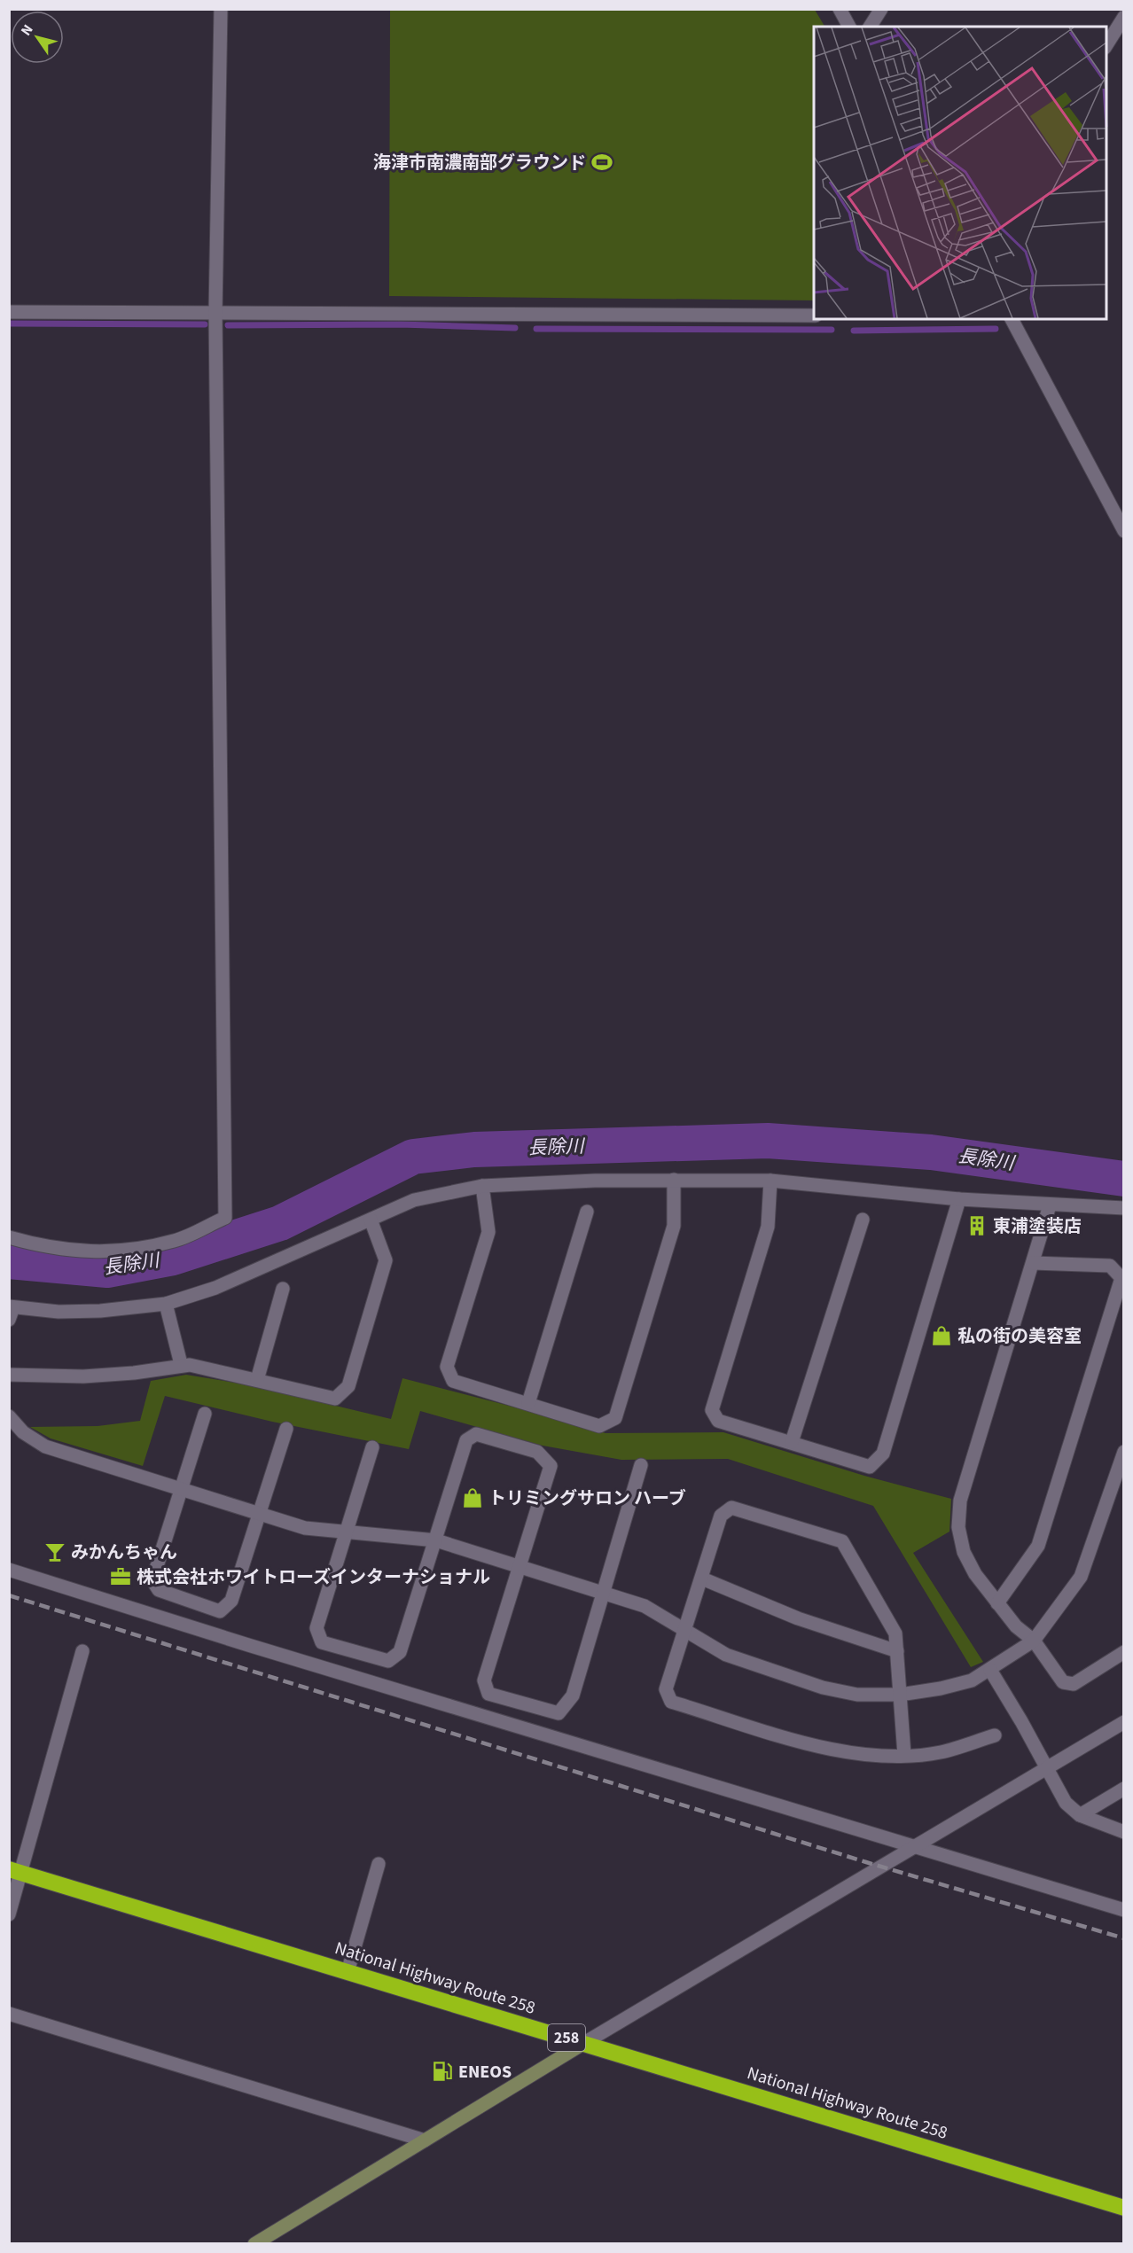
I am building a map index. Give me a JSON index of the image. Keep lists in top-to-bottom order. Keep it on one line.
{"streets":{"highway":["National Highway Route 258","258"]},"water":["長除川"],"places":{"sports":["海津市南濃南部グラウンド"],"building":["東浦塗装店"],"shop":["私の街の美容室","トリミングサロン ハーブ"],"bar":["みかんちゃん"],"office":["株式会社ホワイトローズインターナショナル"],"fuel station":["ENEOS"]},"north":"top left"}
